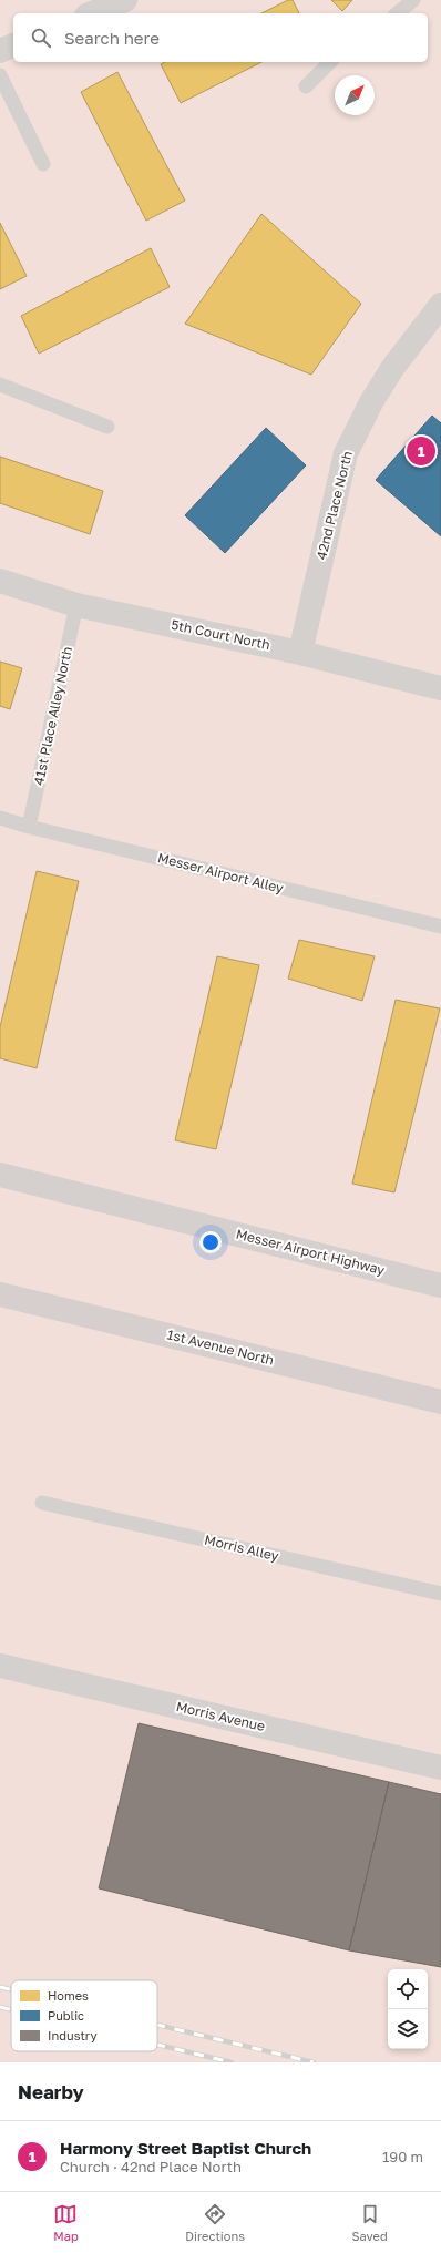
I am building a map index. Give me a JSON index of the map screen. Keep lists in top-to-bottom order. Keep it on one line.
{"streets":{"main road":["Messer Airport Highway","1st Avenue North"],"street":["42nd Place North","5th Court North","Morris Avenue"],"lane":["41st Place Alley North","Messer Airport Alley","Morris Alley"]},"crossings":[["42nd Place North","5th Court North"],["5th Court North","41st Place Alley North"],["41st Place Alley North","Messer Airport Alley"]],"legend":["Homes","Public","Industry"],"north":"top right","page":{"search":"Search here","pins":"1","heading":"Nearby","list":[{"mark":"1","name":"Harmony Street Baptist Church","note":"Church · 42nd Place North","value":"190 m"}],"nav":["Map","Directions","Saved"]}}
